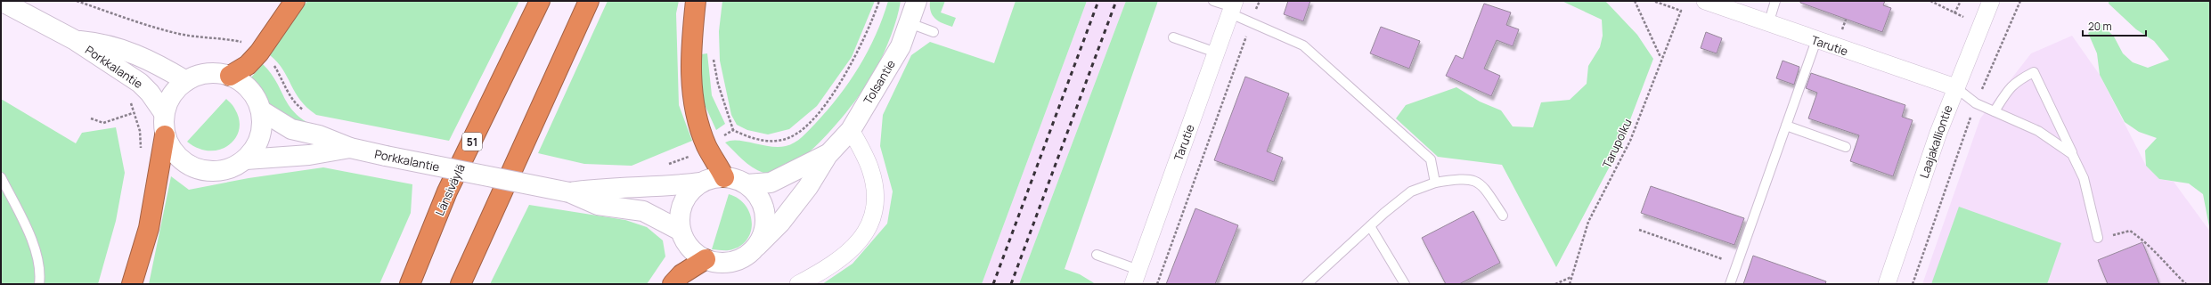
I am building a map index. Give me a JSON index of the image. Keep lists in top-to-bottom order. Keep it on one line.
{"streets":{"highway":["51","Länsiväylä"],"street":["Tarutie","Porkkalantie","Tolsantie","Laajakalliontie"],"path":["Tarupolku"]},"crossings":[["Tarutie","Laajakalliontie"],["Porkkalantie","Tolsantie"]],"scale_bar":"20 m"}
